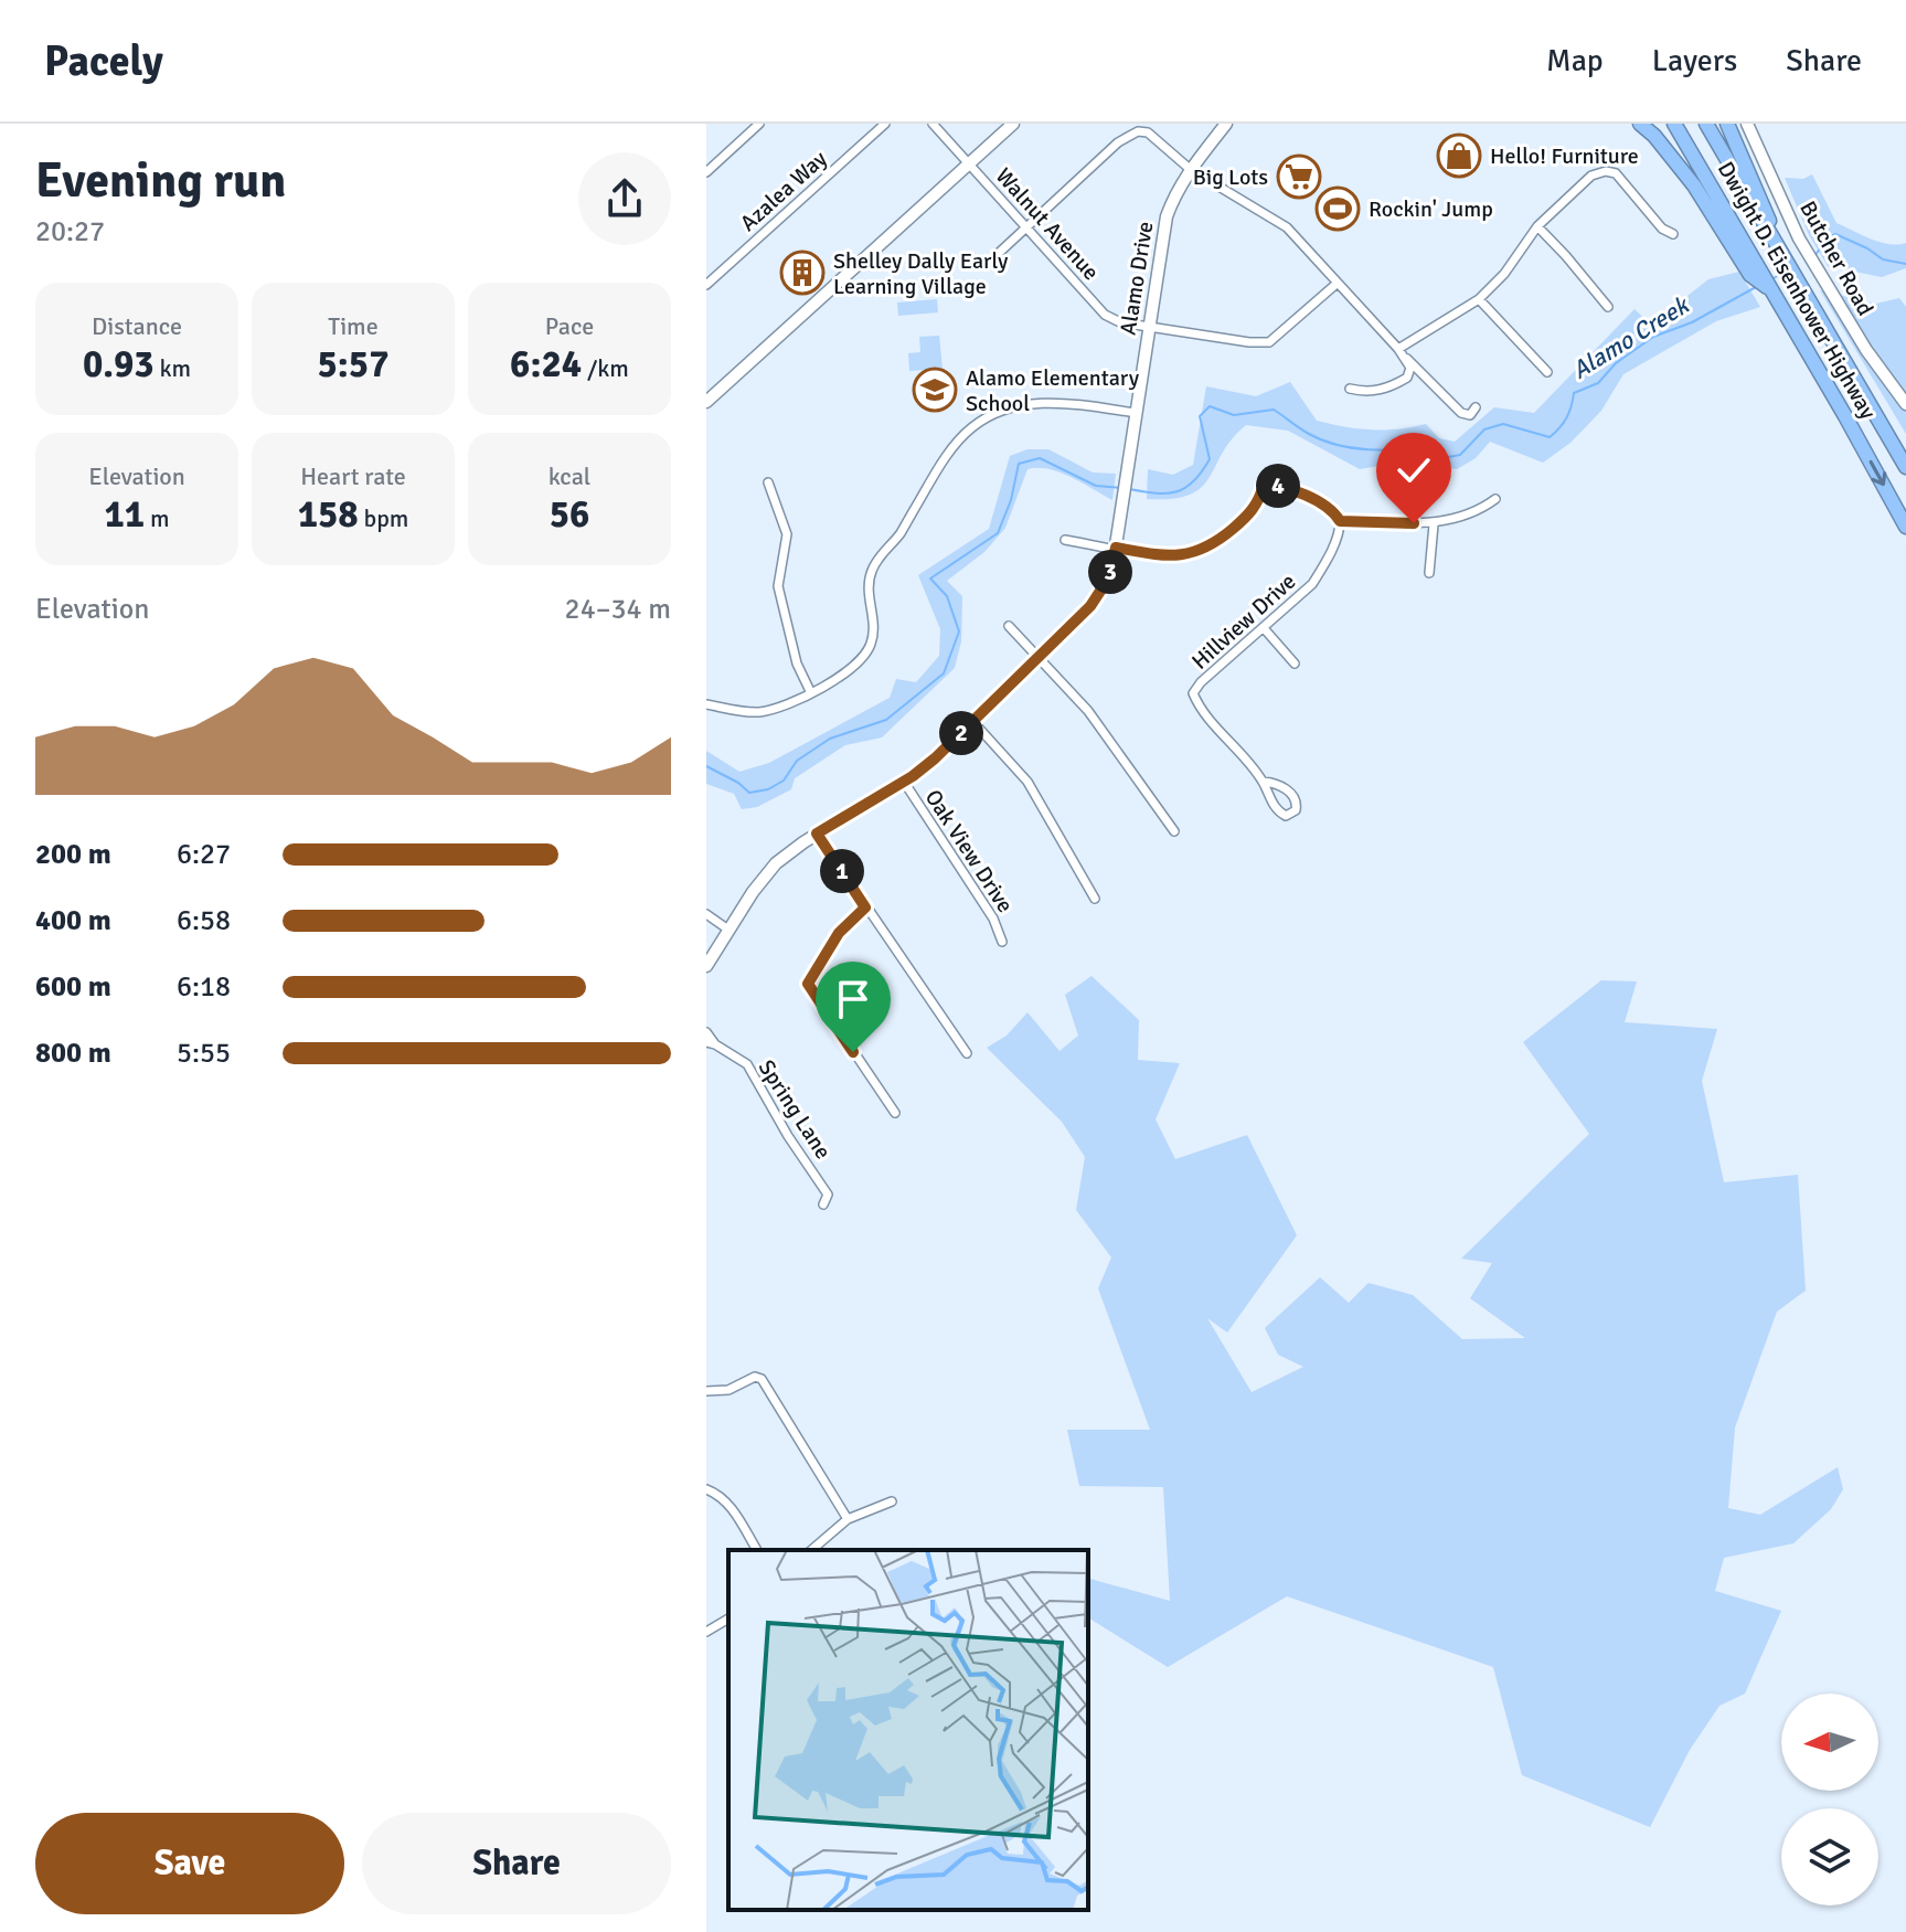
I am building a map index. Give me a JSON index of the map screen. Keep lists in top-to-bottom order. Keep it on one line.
{"streets":{"highway":["Dwight D. Eisenhower Highway"],"main road":["Butcher Road","Alamo Drive"],"street":["Azalea Way","Walnut Avenue","Hillview Drive","Oak View Drive","Spring Lane"]},"crossings":[["Walnut Avenue","Alamo Drive"],["Alamo Drive","Oak View Drive"]],"water":["Alamo Creek"],"places":{"shop":["Hello! Furniture"],"supermarket":["Big Lots"],"sports":["Rockin' Jump"],"building":["Shelley Dally Early Learning Village"],"school or university":["Alamo Elementary School"]},"north":"left","page":{"header":"Pacely","nav":["Map","Layers","Share"],"heading":["Evening run","20:27"],"stats":[["Distance","0.93 km"],["Time","5:57"],["Pace","6:24 /km"],["Elevation","11 m"],["Heart rate","158 bpm"],["kcal","56"]],"pins":["4","3","2","1"],"chart":["Elevation","24–34 m"],"list":[{"name":"200 m","note":"6:27"},{"name":"400 m","note":"6:58"},{"name":"600 m","note":"6:18"},{"name":"800 m","note":"5:55"}],"buttons":["Save","Share"]}}
